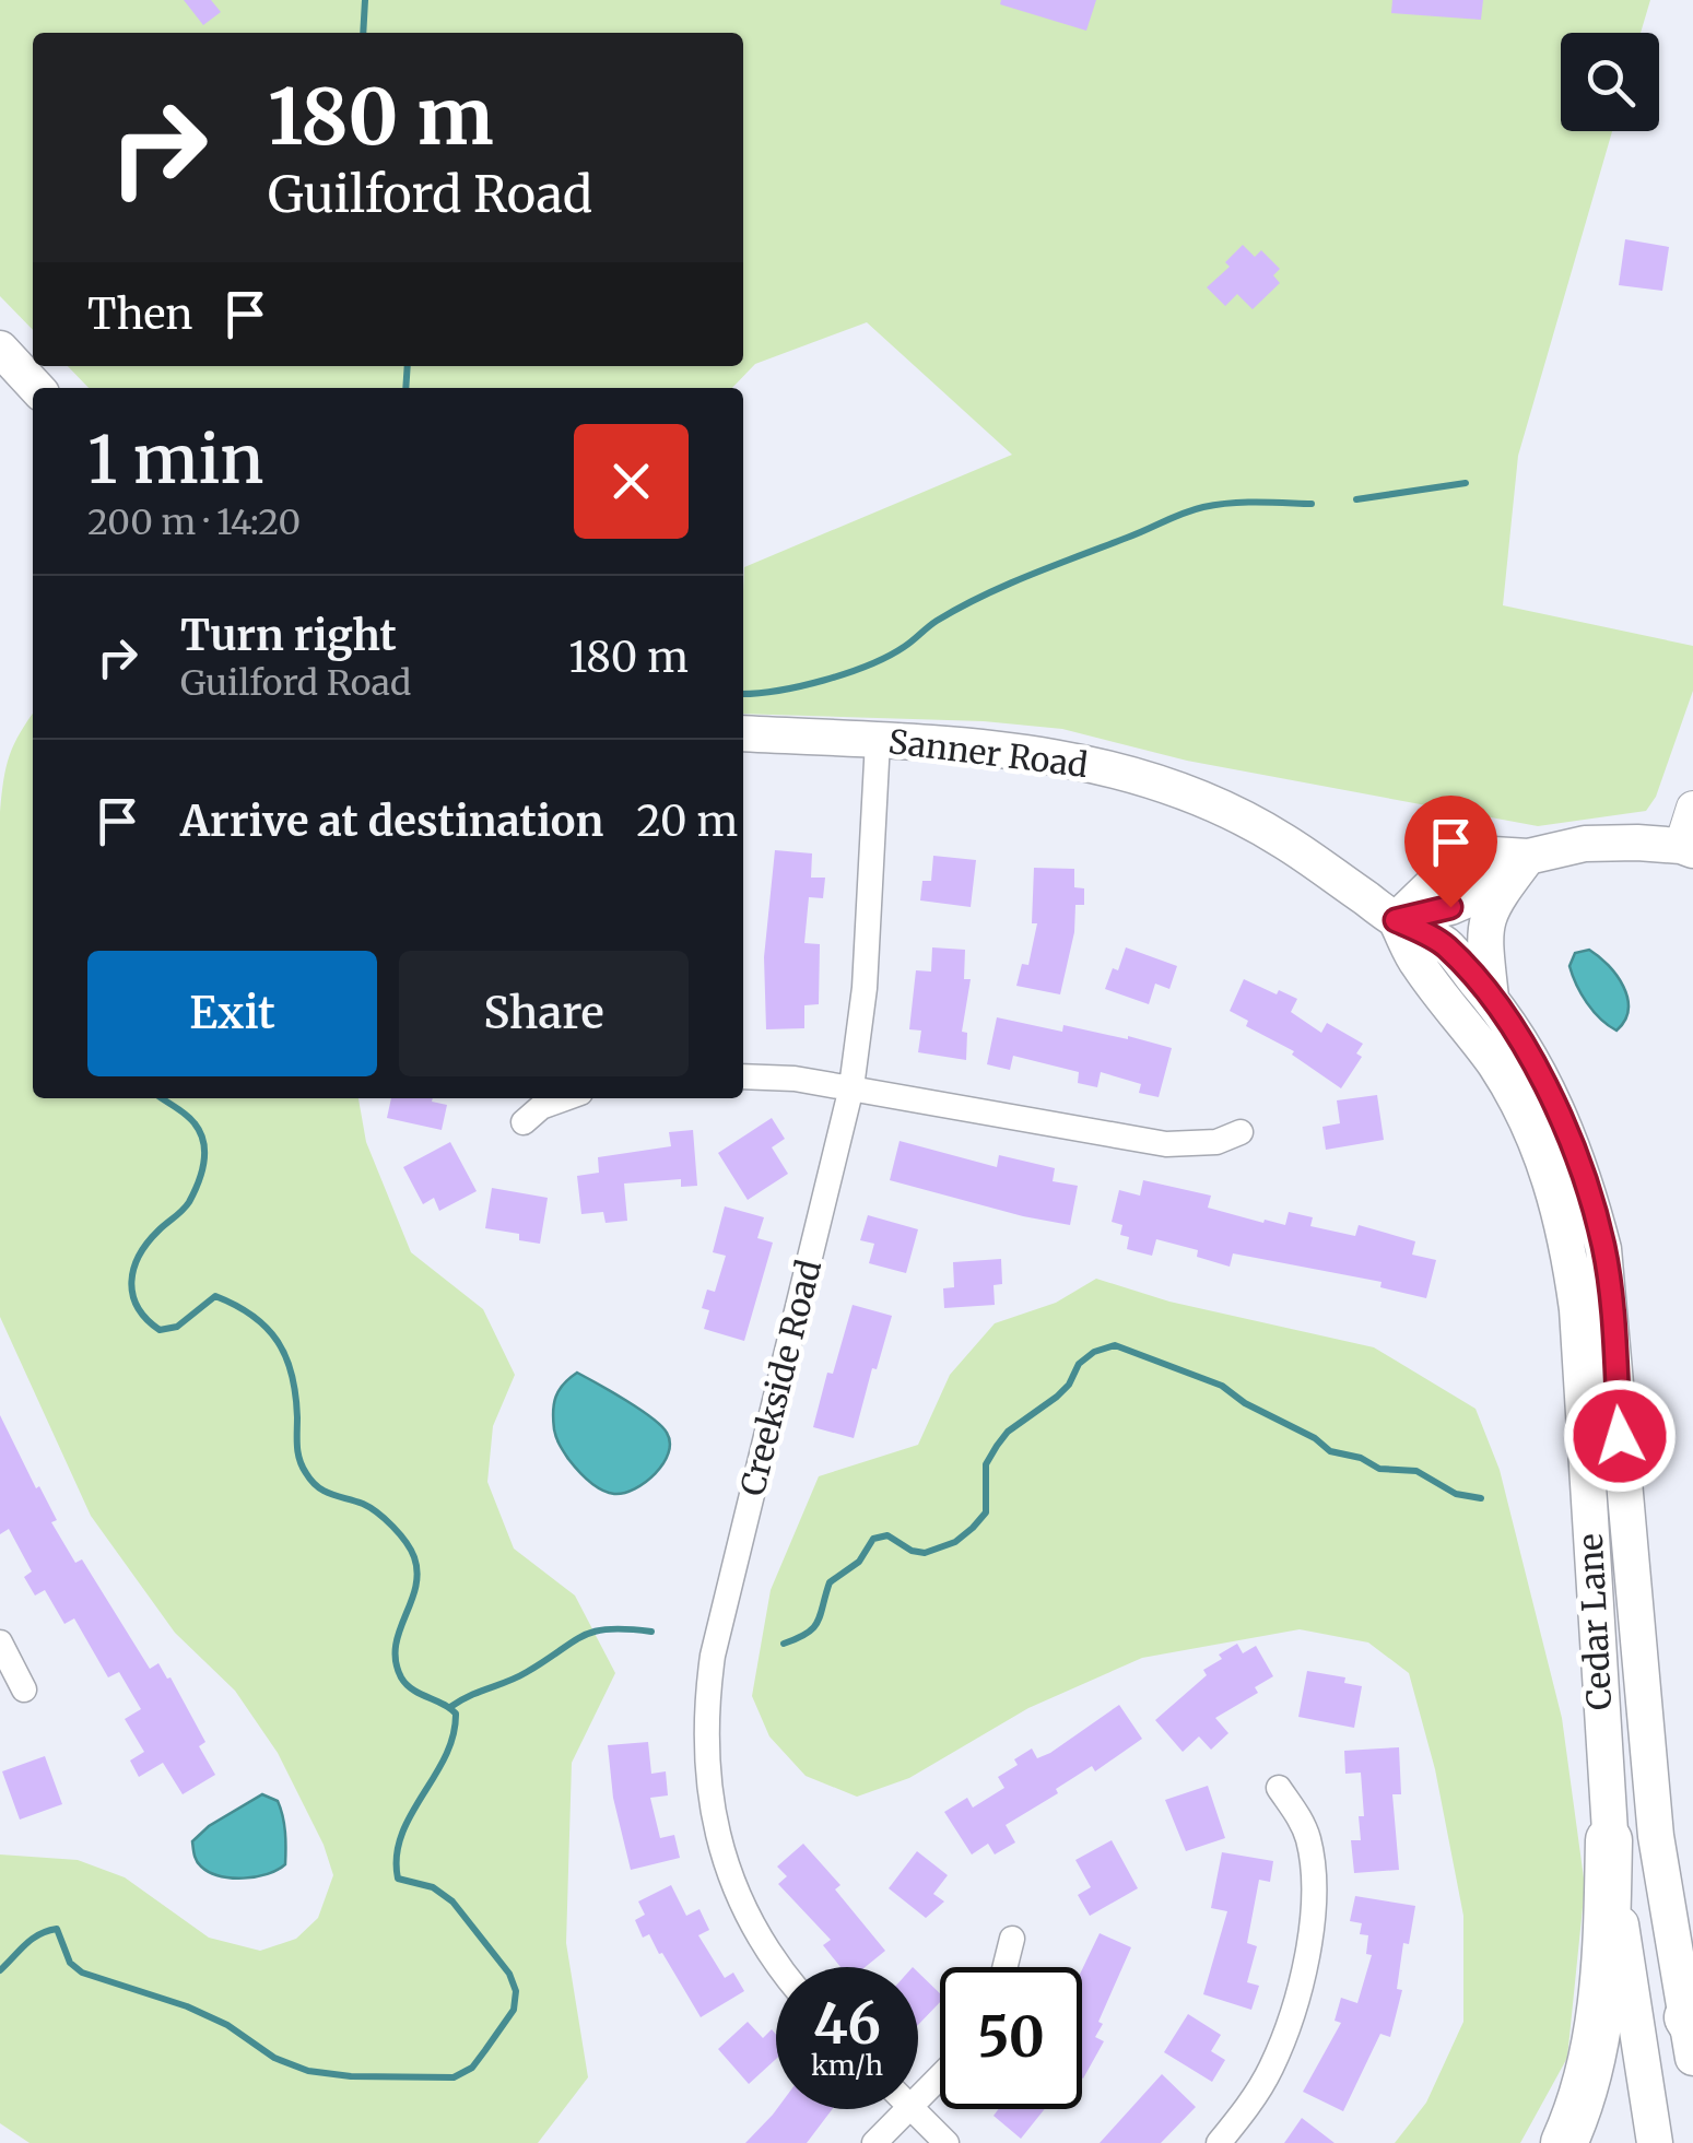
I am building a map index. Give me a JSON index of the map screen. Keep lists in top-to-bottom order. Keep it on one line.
{"streets":{"main road":["Sanner Road","Cedar Lane"],"street":["Creekside Road"]},"crossings":[["Sanner Road","Creekside Road"],["Sanner Road","Cedar Lane"]],"page":{"turn":["180 m","Guilford Road"],"then":"Then","heading":["1 min","200 m · 14:20"],"list":[{"name":"Turn right","note":"Guilford Road","value":"180 m"},{"name":"Arrive at destination","value":"20 m"}],"buttons":["Exit","Share"],"speed":"46 km/h","limit":"50"}}
